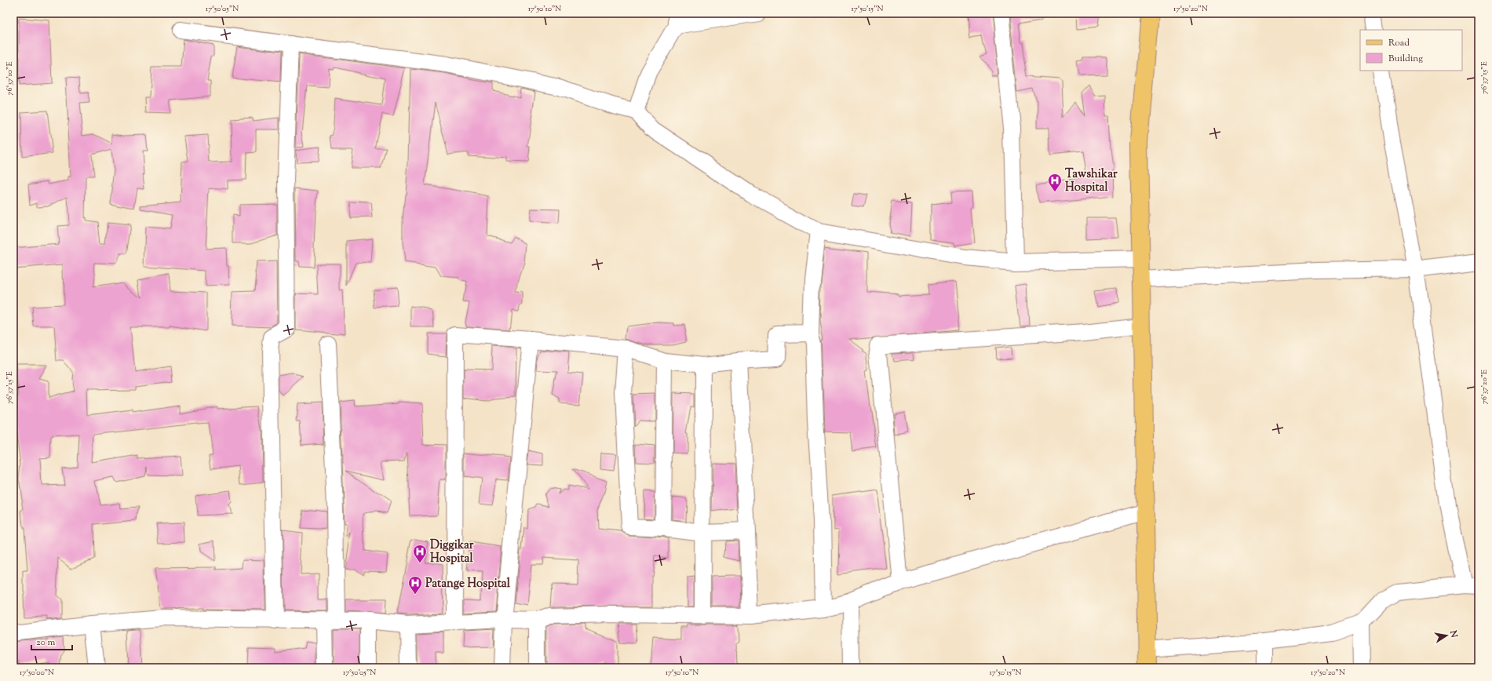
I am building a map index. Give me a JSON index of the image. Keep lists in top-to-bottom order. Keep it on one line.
{"places":{"hospital":["Tawshikar Hospital","Diggikar Hospital","Patange Hospital"]},"legend":["Road","Building"],"scale_bar":"20 m","north":"right","coordinates":["17°50'05\"N","17°50'10\"N","17°50'15\"N","17°50'20\"N","76°37'15\"E","76°37'10\"E","76°37'20\"E","17°50'00\"N"]}
